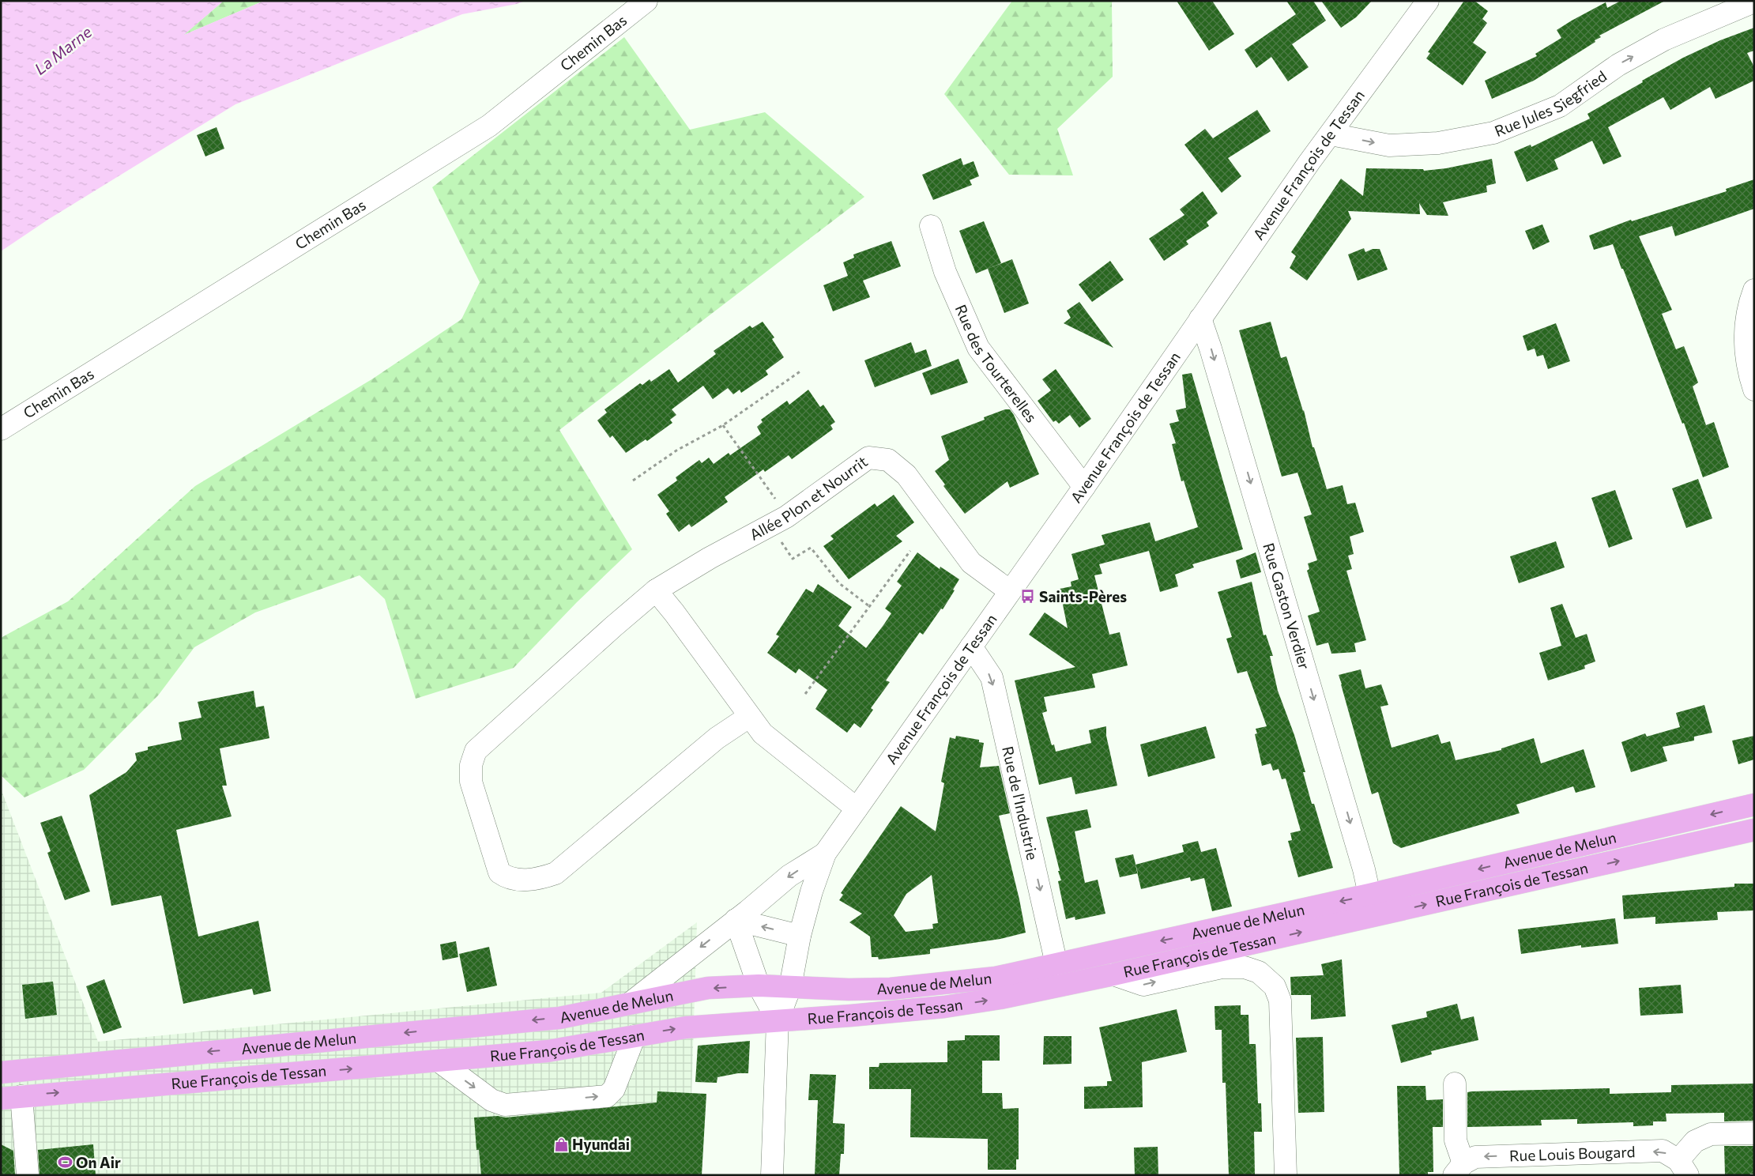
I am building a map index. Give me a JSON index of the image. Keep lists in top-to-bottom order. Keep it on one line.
{"streets":{"main road":["Avenue de Melun","Rue François de Tessan"],"street":["Chemin Bas","Rue Jules Siegfried","Avenue François de Tessan","Rue des Tourterelles","Allée Plon et Nourrit","Rue Gaston Verdier","Rue de l'Industrie","Rue Louis Bougard"]},"crossings":[["Rue Jules Siegfried","Avenue François de Tessan"],["Avenue François de Tessan","Rue des Tourterelles"],["Avenue François de Tessan","Allée Plon et Nourrit"],["Avenue François de Tessan","Rue Gaston Verdier"],["Avenue François de Tessan","Rue de l'Industrie"],["Rue Gaston Verdier","Avenue de Melun"],["Rue de l'Industrie","Avenue de Melun"]],"one_way":["Rue Jules Siegfried","Rue Gaston Verdier","Rue de l'Industrie","Avenue de Melun","Rue François de Tessan","Rue Louis Bougard"],"water":["La Marne"],"places":{"bus stop":["Saints-Pères"],"shop":["Hyundai"],"sports":["On Air"]}}
